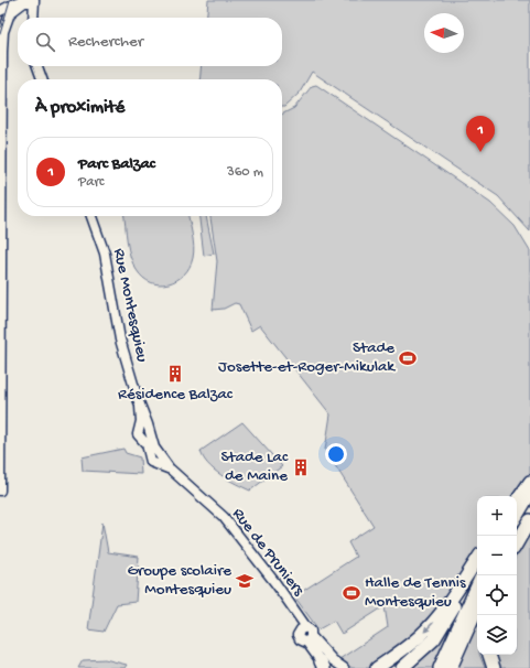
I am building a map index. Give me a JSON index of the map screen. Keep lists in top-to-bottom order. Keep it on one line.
{"streets":{"street":["Rue Montesquieu","Rue de Pruniers"]},"crossings":[["Rue Montesquieu","Rue de Pruniers"]],"places":{"sports":["Stade Josette-et-Roger-Mikulak","Halle de Tennis Montesquieu"],"building":["Résidence Balzac","Stade Lac de Maine"],"school or university":["Groupe scolaire Montesquieu"]},"north":"left","page":{"search":"Rechercher","heading":"À proximité","pins":"1","list":[{"mark":"1","name":"Parc Balzac","note":"Parc","value":"360 m"}],"map_buttons":["+","−"]}}
